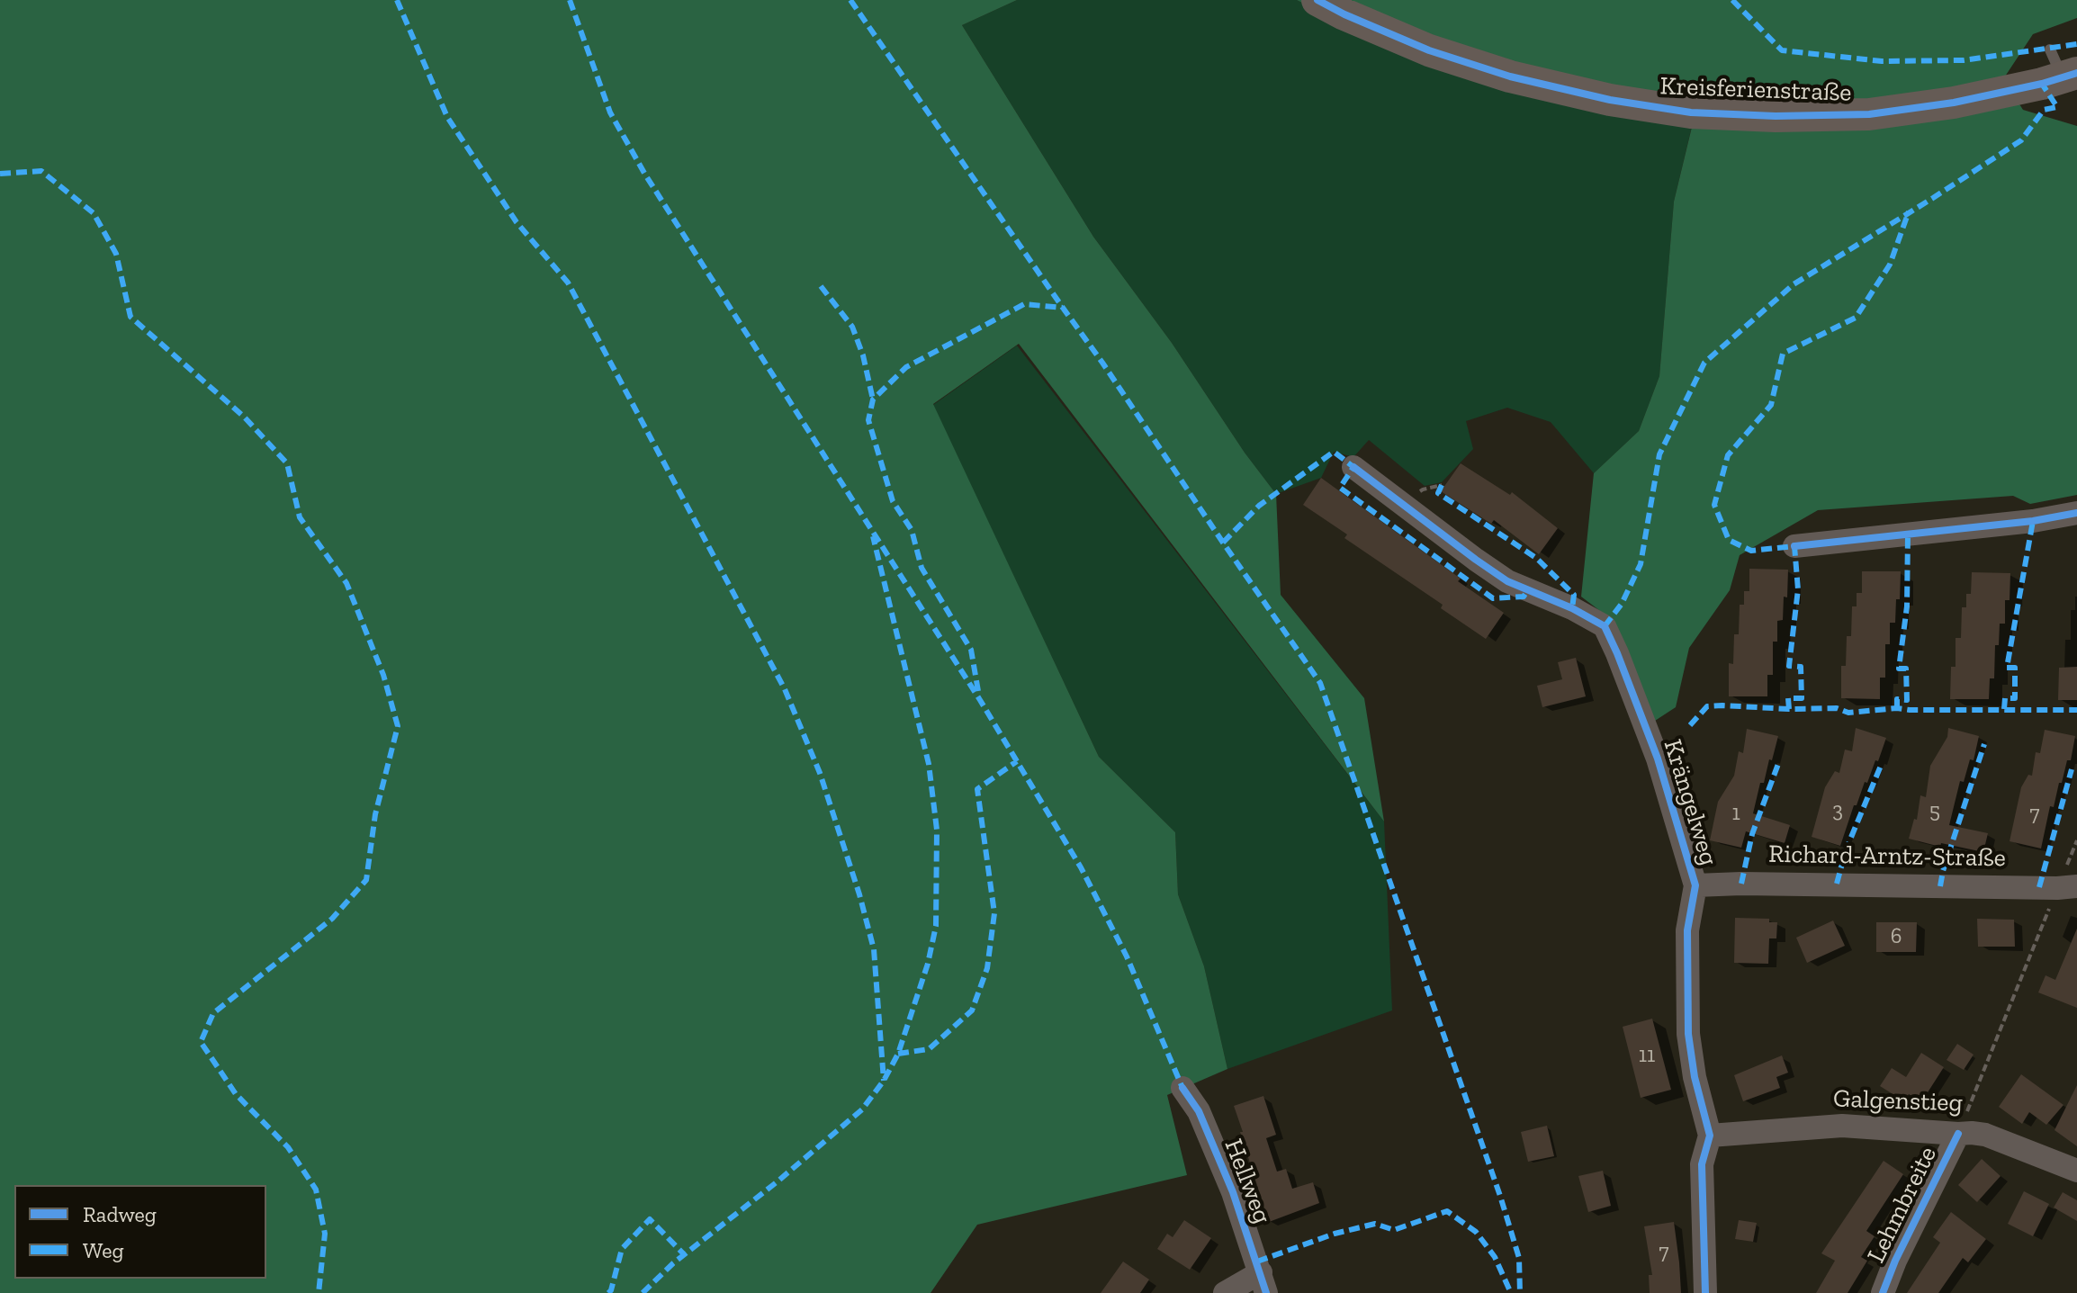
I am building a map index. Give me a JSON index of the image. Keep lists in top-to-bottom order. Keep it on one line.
{"streets":{"street":["Kreisferienstraße","Krängelweg","Richard-Arntz-Straße","Galgenstieg","Hellweg","Lehmbreite"]},"crossings":[["Krängelweg","Richard-Arntz-Straße"],["Krängelweg","Galgenstieg"],["Galgenstieg","Lehmbreite"]],"house_numbers":["3","5","1","7","6","11","7"],"legend":["Radweg","Weg"]}
